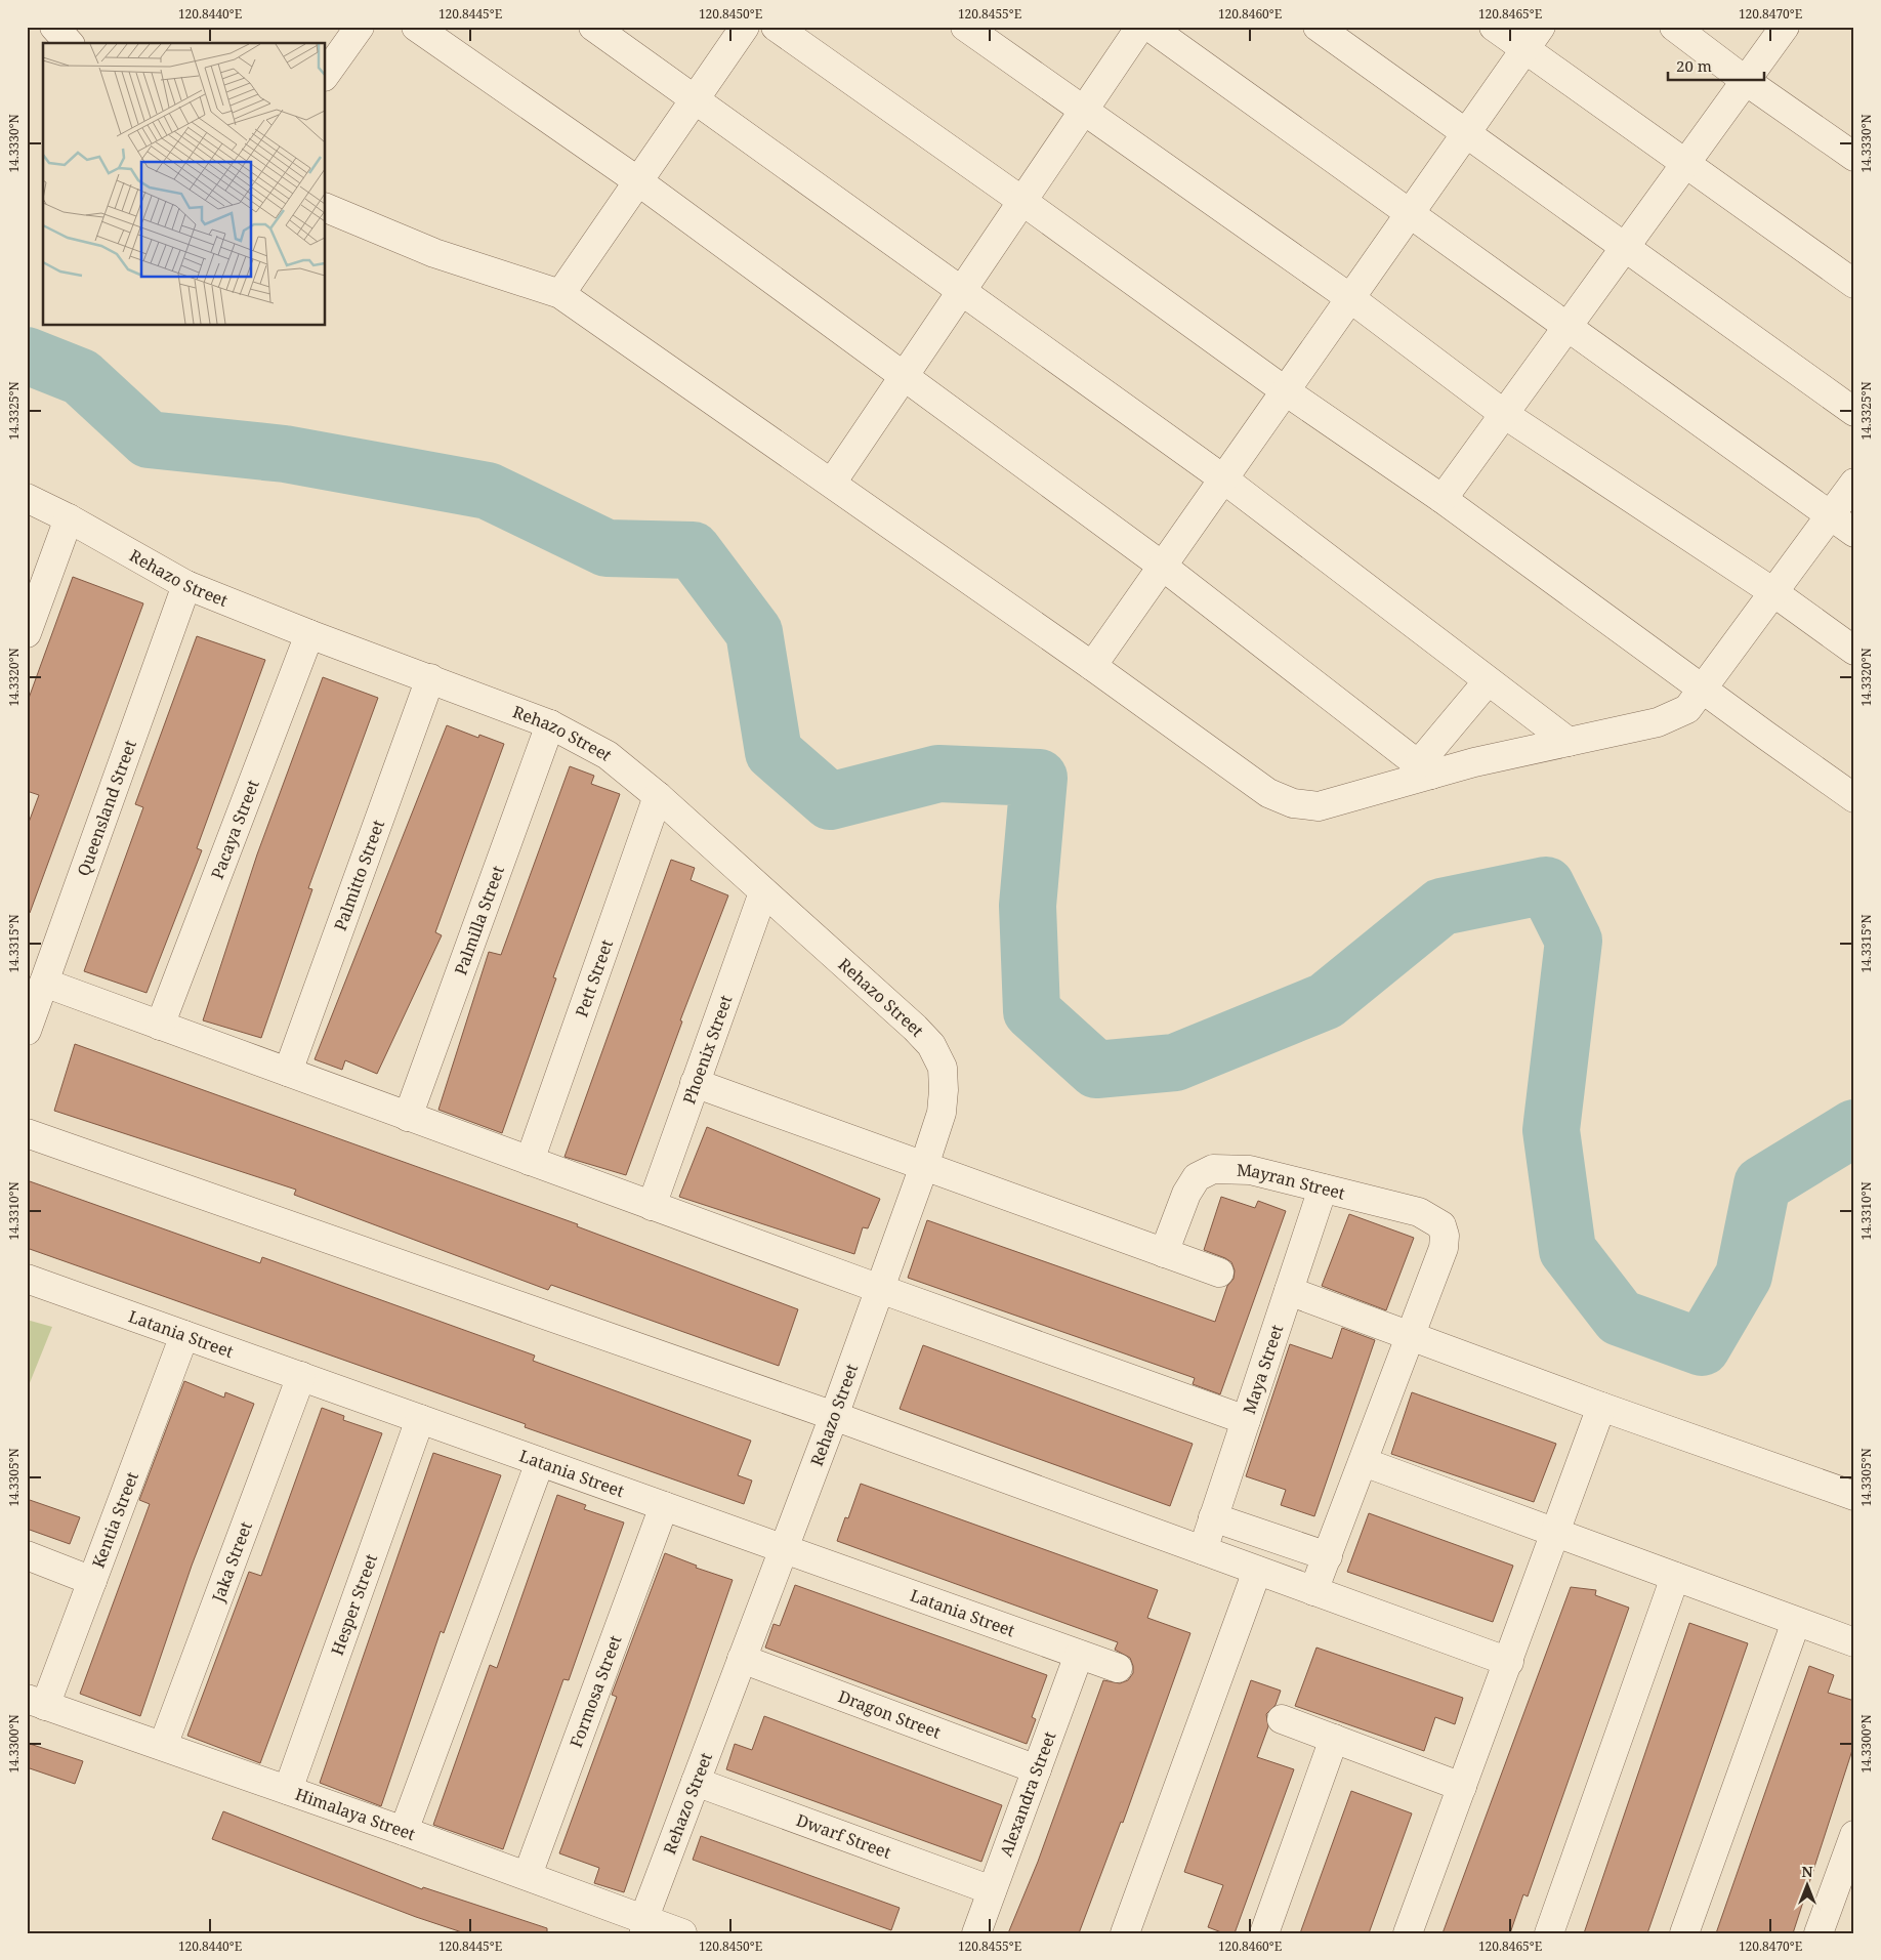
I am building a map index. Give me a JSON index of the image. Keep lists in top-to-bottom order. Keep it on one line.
{"streets":{"street":["Rehazo Street","Queensland Street","Pacaya Street","Palmitto Street","Palmilla Street","Pett Street","Phoenix Street","Mayran Street","Latania Street","Maya Street","Kentia Street","Jaka Street","Hesper Street","Formosa Street","Dragon Street","Alexandra Street","Himalaya Street","Dwarf Street"]},"crossings":[["Rehazo Street","Queensland Street"],["Rehazo Street","Pacaya Street"],["Rehazo Street","Palmitto Street"],["Rehazo Street","Palmilla Street"],["Rehazo Street","Pett Street"],["Rehazo Street","Phoenix Street"],["Rehazo Street","Latania Street"],["Rehazo Street","Dragon Street"],["Rehazo Street","Himalaya Street"],["Rehazo Street","Dwarf Street"],["Mayran Street","Maya Street"],["Latania Street","Kentia Street"],["Latania Street","Jaka Street"],["Latania Street","Hesper Street"],["Latania Street","Formosa Street"],["Latania Street","Alexandra Street"],["Kentia Street","Himalaya Street"],["Jaka Street","Himalaya Street"],["Hesper Street","Himalaya Street"],["Formosa Street","Himalaya Street"],["Dragon Street","Alexandra Street"],["Alexandra Street","Dwarf Street"]],"scale_bar":"20 m","north":"top","coordinates":["120.8440°E","120.8445°E","120.8450°E","120.8455°E","120.8460°E","120.8465°E","120.8470°E","14.3330°N","14.3325°N","14.3320°N","14.3315°N","14.3310°N","14.3305°N","14.3300°N"]}
